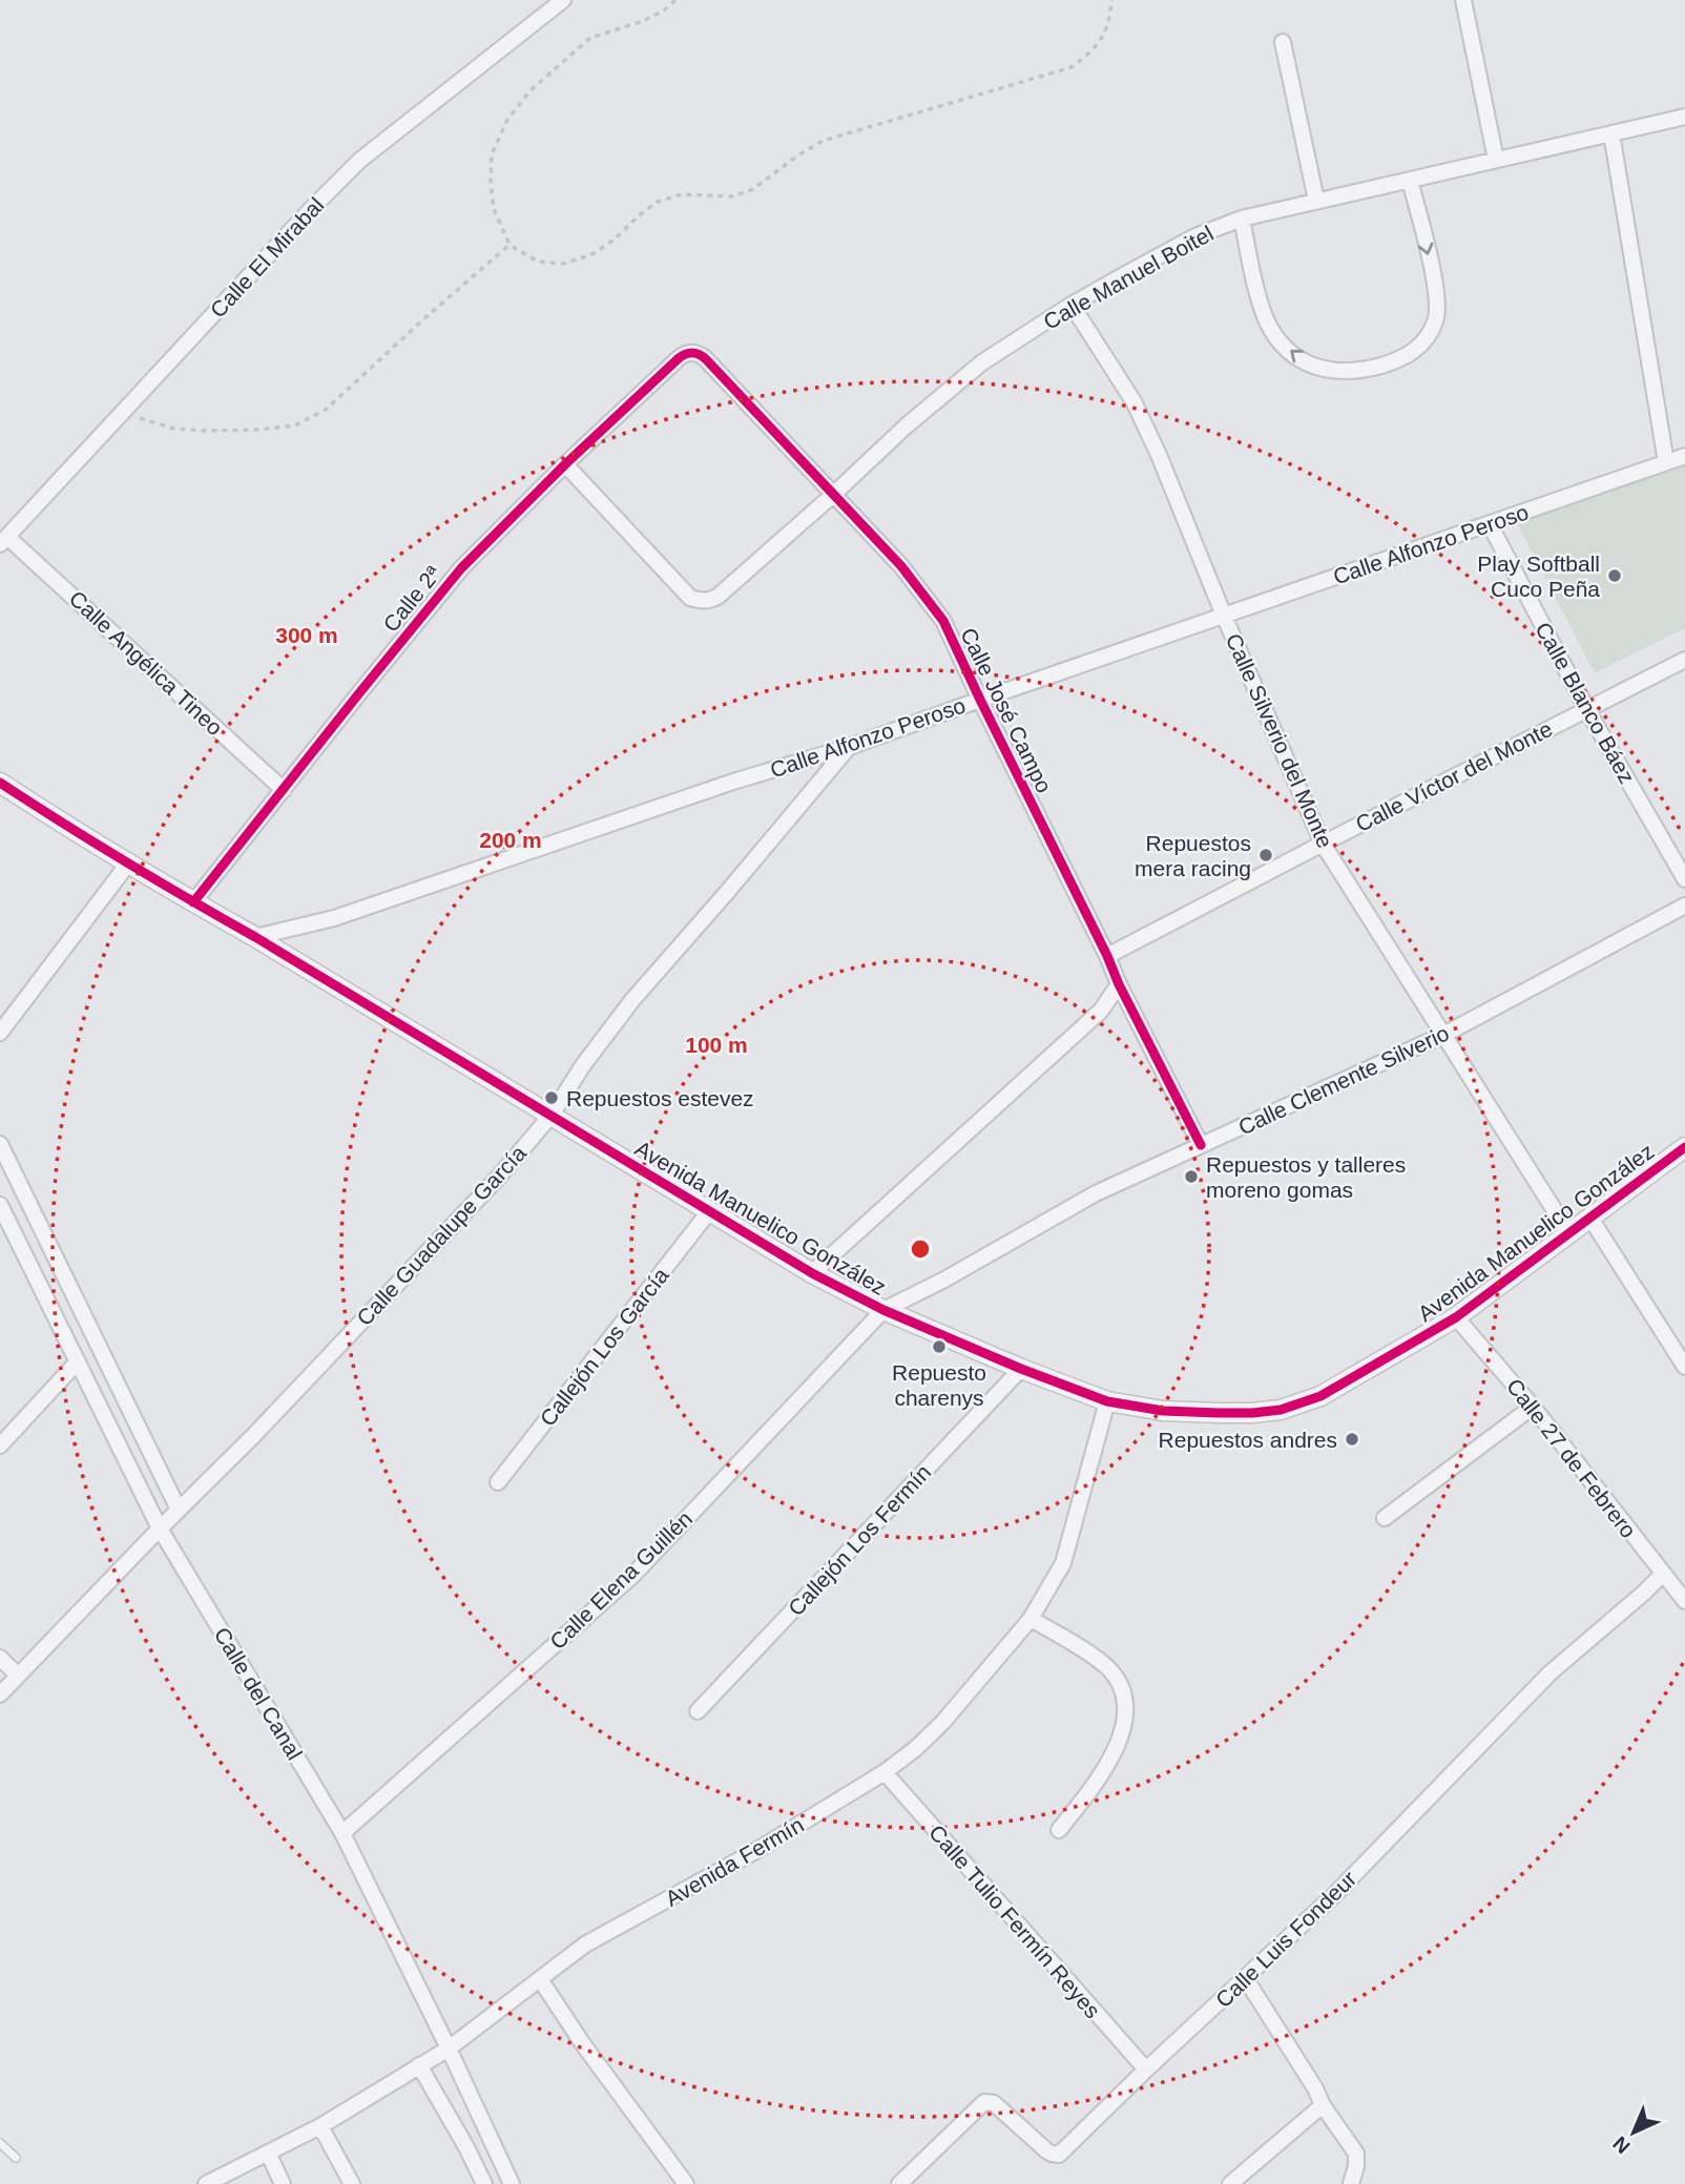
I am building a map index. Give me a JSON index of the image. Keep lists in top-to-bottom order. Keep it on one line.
{"streets":{"street":["Calle El Mirabal","Calle Manuel Boitel","Calle Alfonzo Peroso","Calle 2ª","Calle Angélica Tineo","Calle Blanco Báez","Calle José Campo","Calle Silverio del Monte","Calle Víctor del Monte","Calle Clemente Silverio","Avenida Manuelico González","Calle Guadalupe García","Callejón Los García","Calle 27 de Febrero","Callejón Los Fermín","Calle Elena Guillén","Calle del Canal","Avenida Fermín","Calle Tulio Fermín Reyes","Calle Luis Fondeur"]},"crossings":[["Calle El Mirabal","Calle Angélica Tineo"],["Calle Manuel Boitel","Calle 2ª"],["Calle Manuel Boitel","Calle José Campo"],["Calle Manuel Boitel","Calle Silverio del Monte"],["Calle Alfonzo Peroso","Calle Blanco Báez"],["Calle Alfonzo Peroso","Calle José Campo"],["Calle Alfonzo Peroso","Calle Silverio del Monte"],["Calle Alfonzo Peroso","Avenida Manuelico González"],["Calle Alfonzo Peroso","Calle Guadalupe García"],["Calle 2ª","Calle Angélica Tineo"],["Calle 2ª","Calle José Campo"],["Calle 2ª","Avenida Manuelico González"],["Calle Blanco Báez","Calle Víctor del Monte"],["Calle José Campo","Calle Víctor del Monte"],["Calle José Campo","Calle Clemente Silverio"],["Calle Silverio del Monte","Calle Víctor del Monte"],["Calle Silverio del Monte","Calle Clemente Silverio"],["Calle Silverio del Monte","Avenida Manuelico González"],["Calle Clemente Silverio","Avenida Manuelico González"],["Calle Clemente Silverio","Calle Elena Guillén"],["Avenida Manuelico González","Calle Guadalupe García"],["Avenida Manuelico González","Callejón Los García"],["Avenida Manuelico González","Calle 27 de Febrero"],["Avenida Manuelico González","Callejón Los Fermín"],["Avenida Manuelico González","Calle Elena Guillén"],["Avenida Manuelico González","Avenida Fermín"],["Calle Guadalupe García","Calle del Canal"],["Calle 27 de Febrero","Calle Luis Fondeur"],["Calle Elena Guillén","Calle del Canal"],["Calle del Canal","Avenida Fermín"],["Avenida Fermín","Calle Tulio Fermín Reyes"],["Calle Tulio Fermín Reyes","Calle Luis Fondeur"]],"places":["Play Softball Cuco Peña","Repuestos mera racing","Repuestos estevez","Repuestos y talleres moreno gomas","Repuesto charenys","Repuestos andres"],"north":"bottom left","rings":["300 m","200 m","100 m"]}
